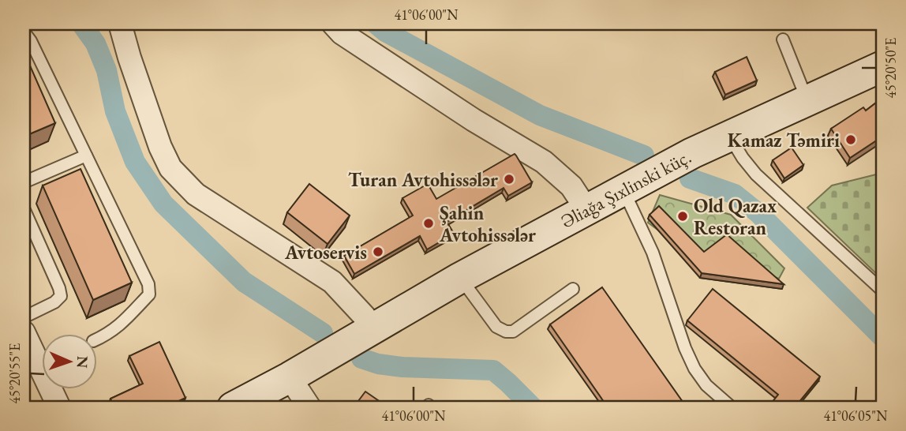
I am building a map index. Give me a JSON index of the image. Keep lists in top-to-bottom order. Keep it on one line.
{"streets":{"main road":["Əliağa Şıxlinski küç."]},"places":["Kamaz Təmiri","Turan Avtohissələr","Old Qazax Restoran","Şahin Avtohissələr","Avtoservis"],"north":"right","coordinates":["41°06'00\"N","45°20'50\"E","45°20'55\"E","41°06'05\"N"]}
